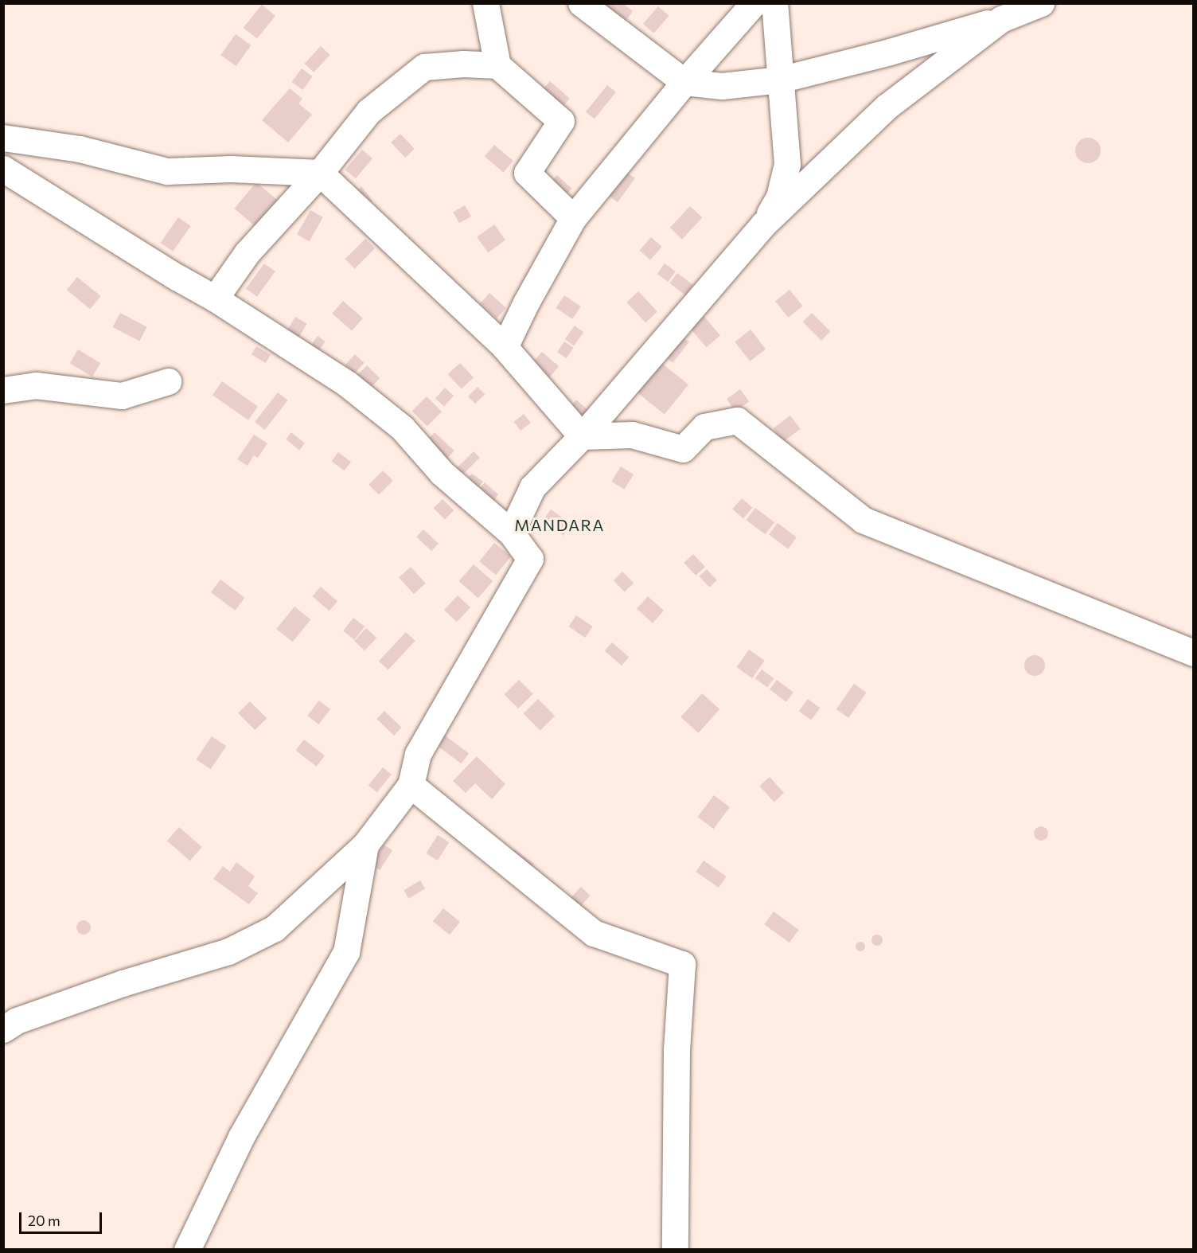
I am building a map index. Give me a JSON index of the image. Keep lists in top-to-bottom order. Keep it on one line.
{"districts":["MANDARA"],"scale_bar":"20 m"}
